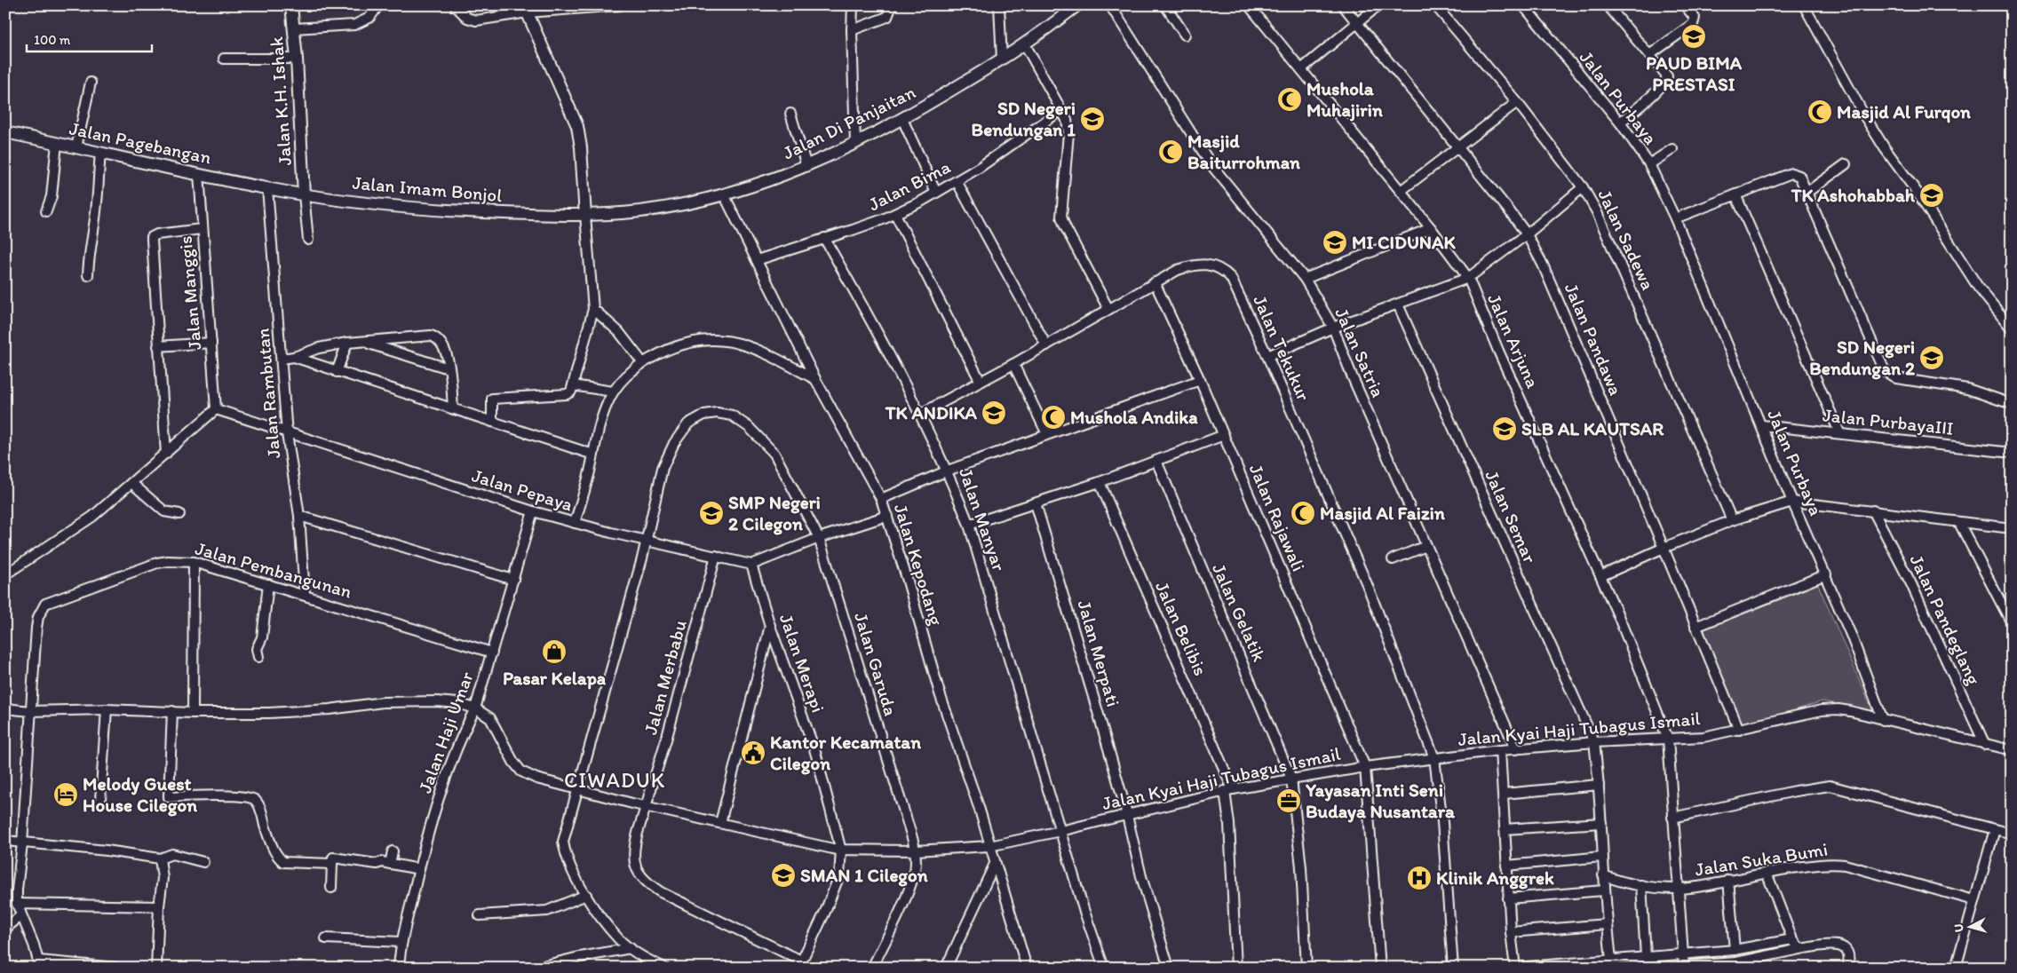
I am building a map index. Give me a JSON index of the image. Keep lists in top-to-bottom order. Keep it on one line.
{"streets":{"street":["Jalan Purbaya","Jalan K.H. Ishak","Jalan Di Panjaitan","Jalan Pagebangan","Jalan Bima","Jalan Imam Bonjol","Jalan Sadewa","Jalan Manggis","Jalan Pandawa","Jalan Arjuna","Jalan Tekukur","Jalan Satria","Jalan Rambutan","Jalan PurbayaIII","Jalan Pepaya","Jalan Semar","Jalan Rajawali","Jalan Manyar","Jalan Kepodang","Jalan Pembangunan","Jalan Gelatik","Jalan Pandeglang","Jalan Belibis","Jalan Merpati","Jalan Merapi","Jalan Garuda","Jalan Merbabu","Jalan Kyai Haji Tubagus Ismail","Jalan Haji Umar","Jalan Suka Bumi"]},"crossings":[["Jalan Purbaya","Jalan PurbayaIII"],["Jalan Purbaya","Jalan Kyai Haji Tubagus Ismail"],["Jalan K.H. Ishak","Jalan Imam Bonjol"],["Jalan Di Panjaitan","Jalan Imam Bonjol"],["Jalan Di Panjaitan","Jalan Kepodang"],["Jalan Pagebangan","Jalan Imam Bonjol"],["Jalan Pagebangan","Jalan Manggis"],["Jalan Pagebangan","Jalan Rambutan"],["Jalan Bima","Jalan Manyar"],["Jalan Bima","Jalan Kepodang"],["Jalan Imam Bonjol","Jalan Rambutan"],["Jalan Manggis","Jalan Pepaya"],["Jalan Pandawa","Jalan Kyai Haji Tubagus Ismail"],["Jalan Arjuna","Jalan Kyai Haji Tubagus Ismail"],["Jalan Arjuna","Jalan Suka Bumi"],["Jalan Tekukur","Jalan Rajawali"],["Jalan Tekukur","Jalan Manyar"],["Jalan Tekukur","Jalan Kyai Haji Tubagus Ismail"],["Jalan Satria","Jalan Kyai Haji Tubagus Ismail"],["Jalan Rambutan","Jalan Pepaya"],["Jalan Rambutan","Jalan Pembangunan"],["Jalan Pepaya","Jalan Merapi"],["Jalan Pepaya","Jalan Garuda"],["Jalan Pepaya","Jalan Merbabu"],["Jalan Pepaya","Jalan Haji Umar"],["Jalan Semar","Jalan Kyai Haji Tubagus Ismail"],["Jalan Semar","Jalan Suka Bumi"],["Jalan Rajawali","Jalan Kyai Haji Tubagus Ismail"],["Jalan Manyar","Jalan Kyai Haji Tubagus Ismail"],["Jalan Kepodang","Jalan Kyai Haji Tubagus Ismail"],["Jalan Pembangunan","Jalan Haji Umar"],["Jalan Gelatik","Jalan Kyai Haji Tubagus Ismail"],["Jalan Pandeglang","Jalan Kyai Haji Tubagus Ismail"],["Jalan Belibis","Jalan Kyai Haji Tubagus Ismail"],["Jalan Merpati","Jalan Kyai Haji Tubagus Ismail"],["Jalan Merapi","Jalan Merbabu"],["Jalan Merapi","Jalan Kyai Haji Tubagus Ismail"],["Jalan Garuda","Jalan Kyai Haji Tubagus Ismail"],["Jalan Merbabu","Jalan Kyai Haji Tubagus Ismail"],["Jalan Kyai Haji Tubagus Ismail","Jalan Haji Umar"]],"districts":["CIWADUK"],"places":{"school or university":["PAUD BIMA PRESTASI","SD Negeri Bendungan 1","TK Ashohabbah","MI CIDUNAK","SD Negeri Bendungan 2","TK ANDIKA","SLB AL KAUTSAR","SMP Negeri 2 Cilegon","SMAN 1 Cilegon"],"mosque":["Mushola Muhajirin","Masjid Al Furqon","Masjid Baiturrohman","Mushola Andika","Masjid Al Faizin"],"shop":["Pasar Kelapa"],"public building":["Kantor Kecamatan Cilegon"],"hotel":["Melody Guest House Cilegon"],"office":["Yayasan Inti Seni Budaya Nusantara"],"hospital":["Klinik Anggrek"]},"scale_bar":"100 m","north":"left"}
